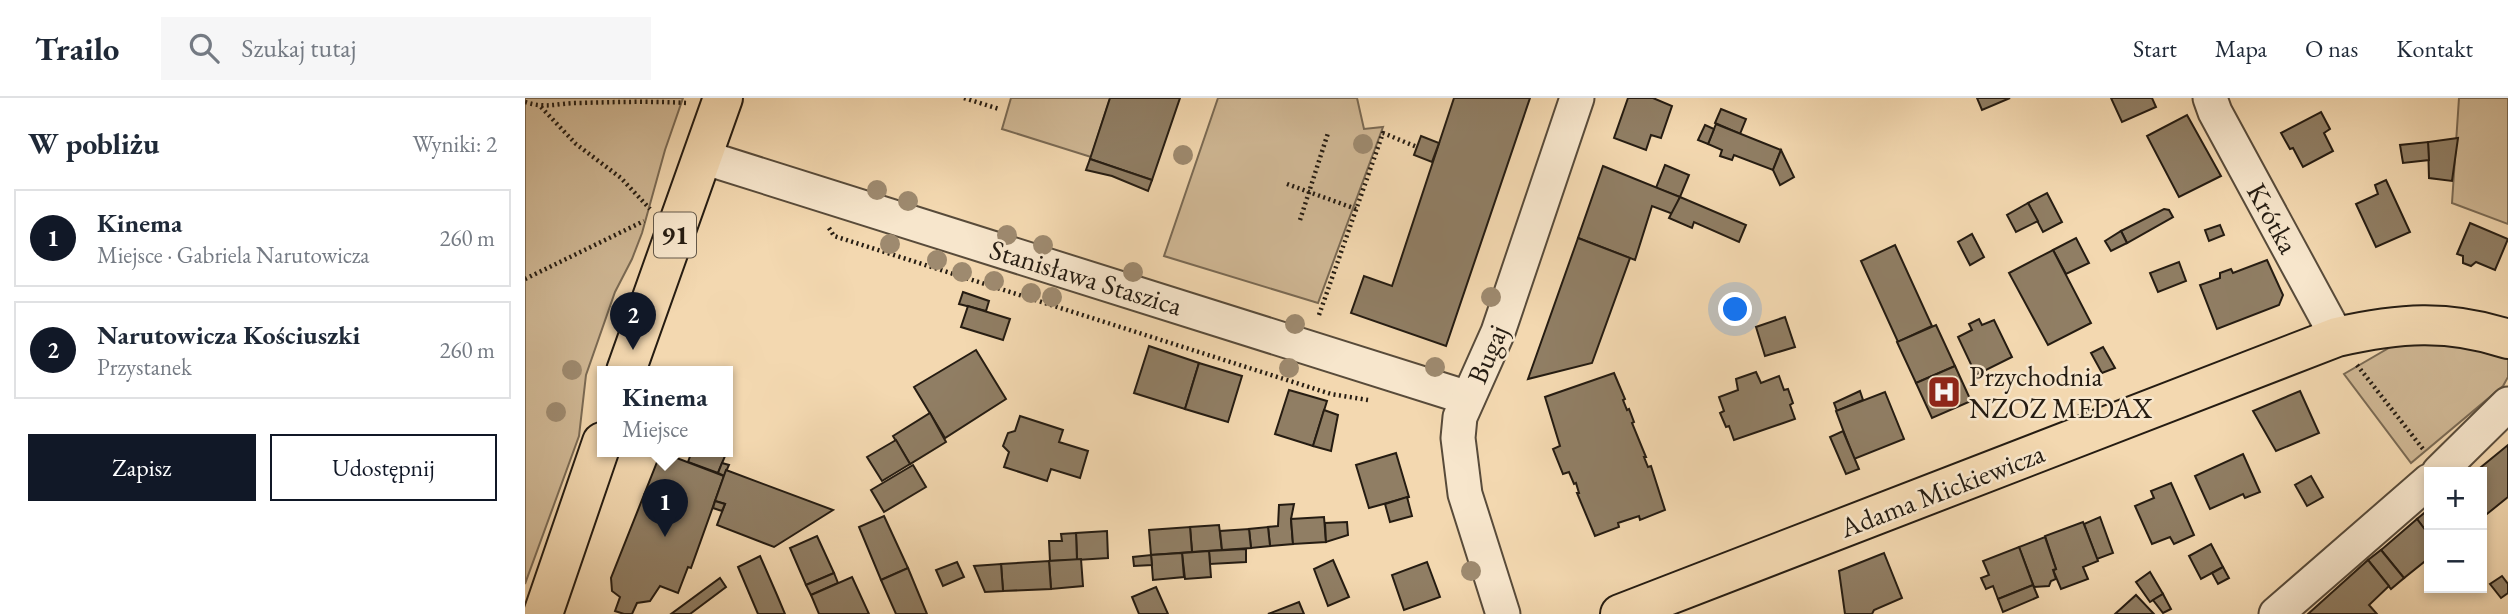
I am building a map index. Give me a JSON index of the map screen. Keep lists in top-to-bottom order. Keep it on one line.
{"streets":{"main road":["91","Adama Mickiewicza"],"street":["Krótka","Stanisława Staszica","Bugaj"]},"crossings":[["Krótka","Adama Mickiewicza"],["91","Stanisława Staszica"],["Stanisława Staszica","Bugaj"]],"places":{"hospital":["Przychodnia NZOZ MEDAX"]},"page":{"header":"Trailo","search":"Szukaj tutaj","nav":["Start","Mapa","O nas","Kontakt"],"heading":["W pobliżu","Wyniki: 2"],"list":[{"mark":"1","name":"Kinema","note":"Miejsce · Gabriela Narutowicza","value":"260 m"},{"mark":"2","name":"Narutowicza Kościuszki","note":"Przystanek","value":"260 m"}],"pins":["2","1"],"popup":["Kinema","Miejsce"],"buttons":["Zapisz","Udostępnij"],"map_buttons":["+","−"]}}
